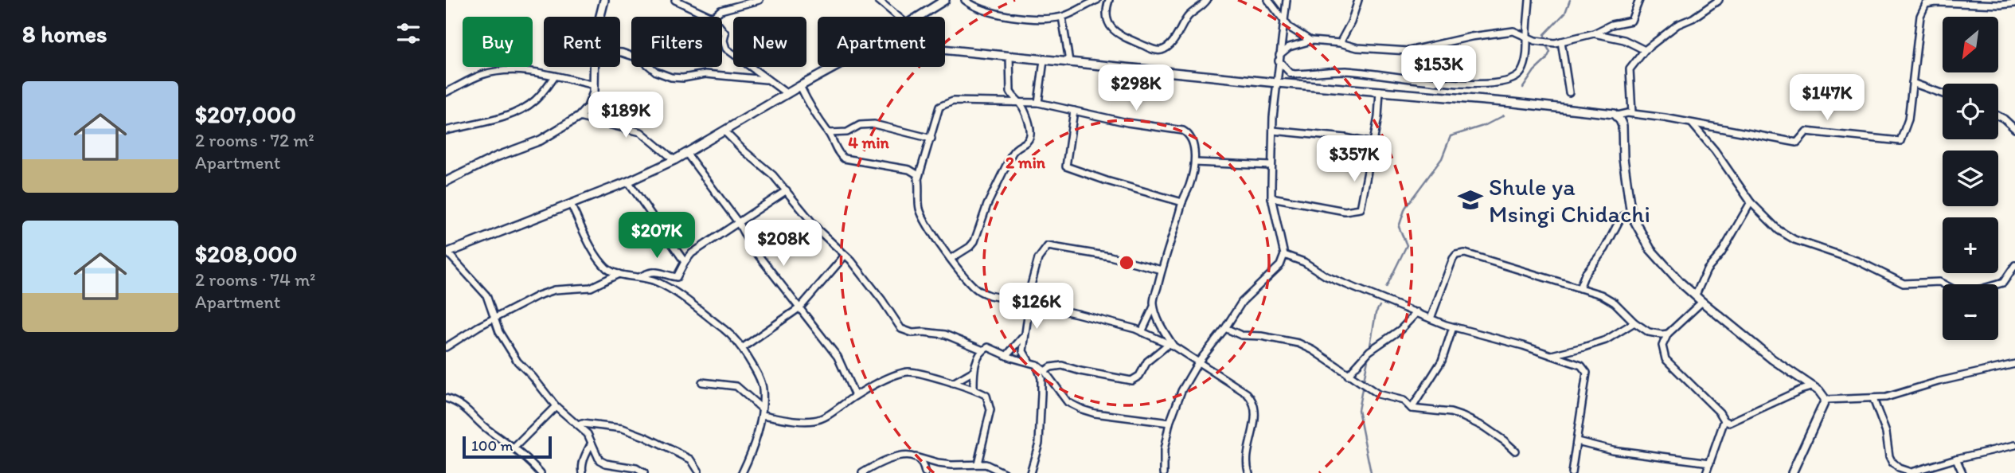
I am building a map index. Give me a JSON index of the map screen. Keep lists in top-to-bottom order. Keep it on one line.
{"places":{"school or university":["Shule ya Msingi Chidachi"]},"scale_bar":"100 m","north":"bottom left","page":{"heading":"8 homes","map_buttons":["+","−"],"chip":["Buy","Rent","Filters","New","Apartment"],"price":["$153K","$298K","$147K","$189K","$357K","$207K","$208K","$126K"],"list":[{"name":"$207,000","note":"2 rooms · 72 m² · Apartment"},{"name":"$208,000","note":"2 rooms · 74 m² · Apartment"}],"scale":"100 m"},"rings":["4 min","2 min"]}
